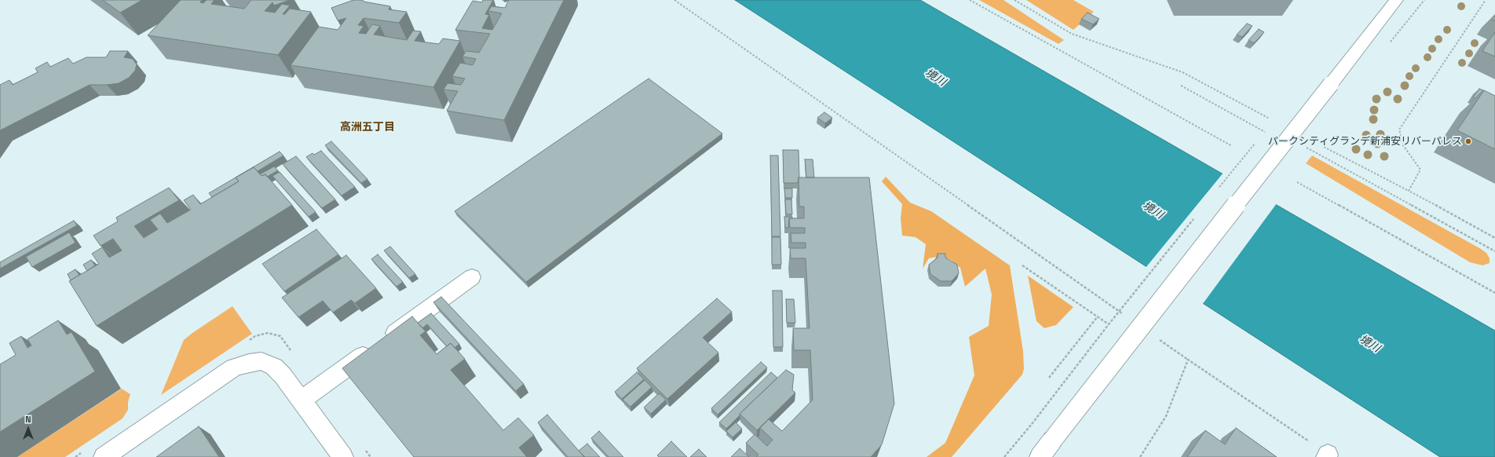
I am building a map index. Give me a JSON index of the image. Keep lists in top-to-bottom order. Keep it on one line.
{"districts":["高洲五丁目"],"water":["境川"],"places":["パークシティグランデ新浦安リバーパレス"],"north":"top"}
